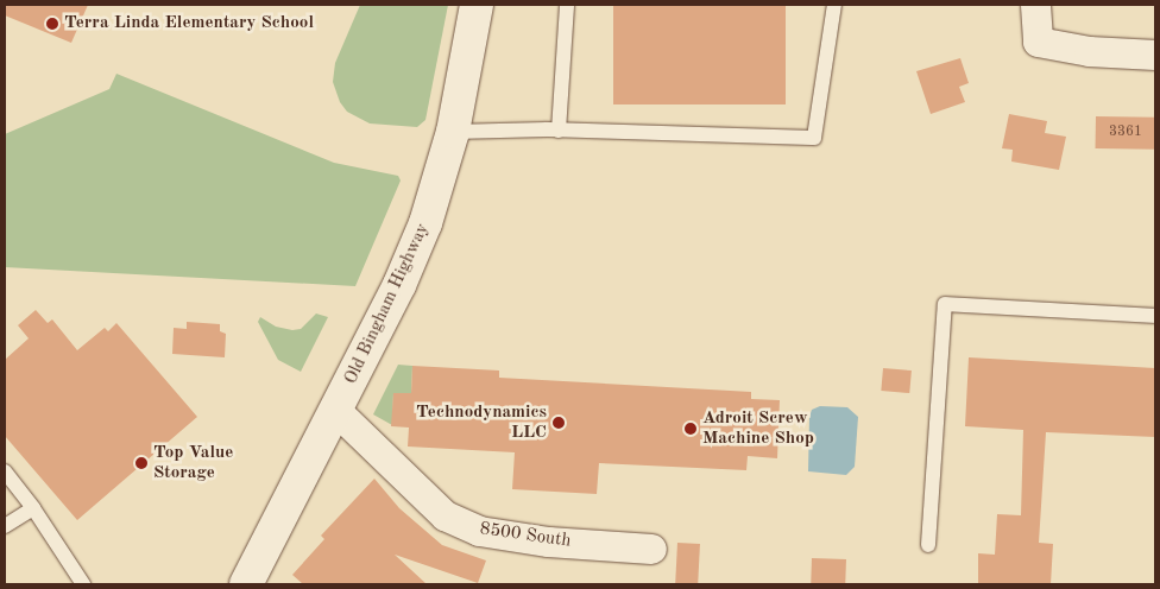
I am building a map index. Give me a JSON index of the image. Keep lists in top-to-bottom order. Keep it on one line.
{"streets":{"street":["Old Bingham Highway","8500 South"]},"crossings":[["Old Bingham Highway","8500 South"]],"places":["Terra Linda Elementary School","Technodynamics LLC","Adroit Screw Machine Shop","Top Value Storage"],"house_numbers":["3361"]}
